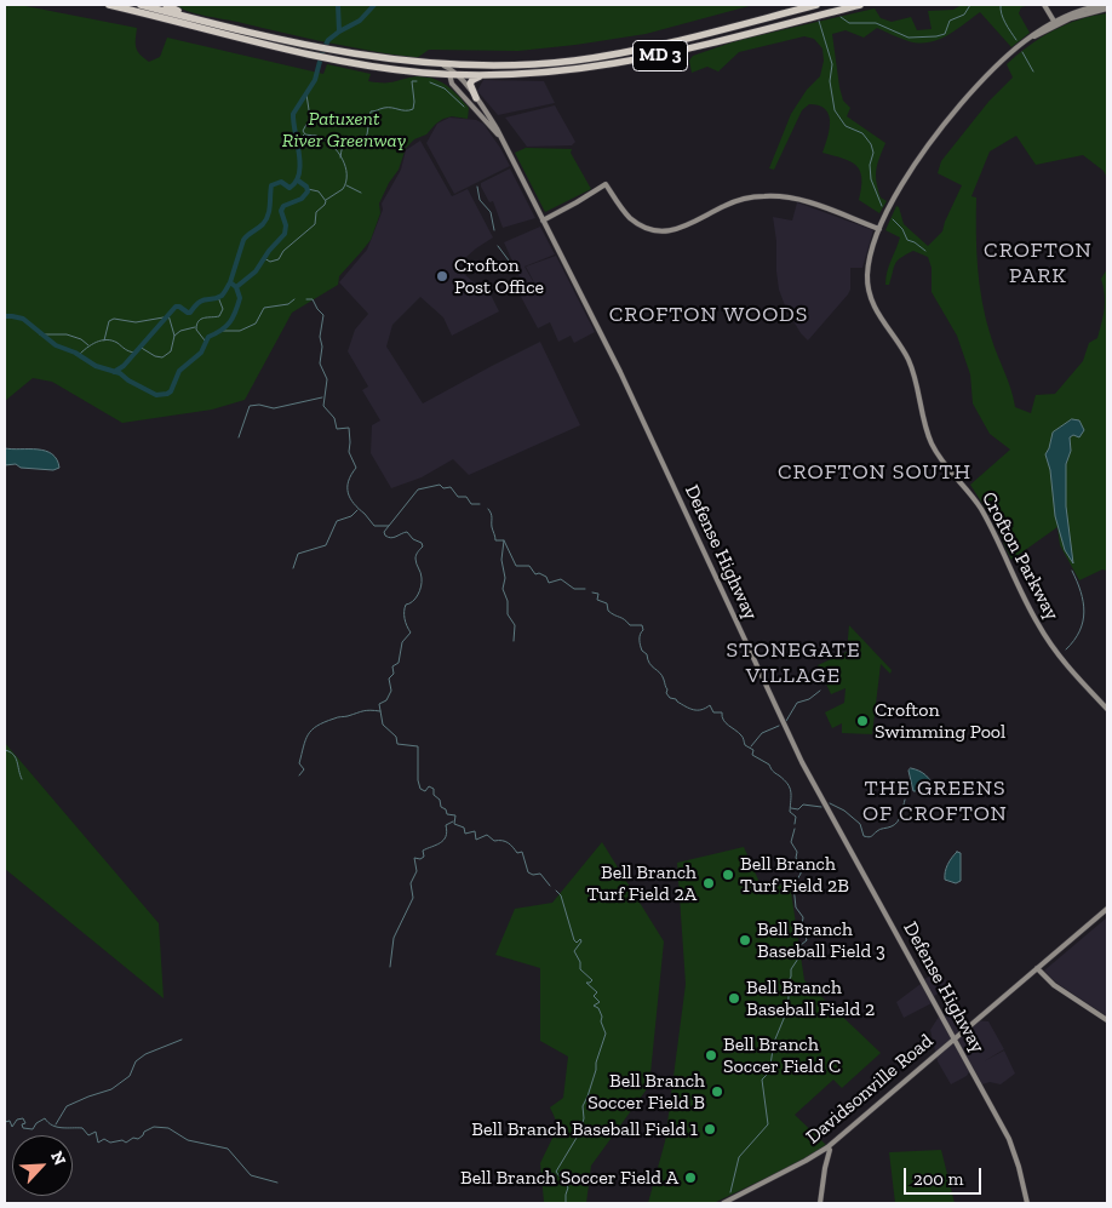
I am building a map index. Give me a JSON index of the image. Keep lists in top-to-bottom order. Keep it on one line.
{"streets":{"highway":["MD 3"],"main road":["Defense Highway","Crofton Parkway","Davidsonville Road"]},"crossings":[["MD 3","Defense Highway"],["Defense Highway","Davidsonville Road"]],"districts":["CROFTON PARK","CROFTON WOODS","CROFTON SOUTH","STONEGATE VILLAGE","THE GREENS OF CROFTON"],"parks":["Patuxent River Greenway"],"places":["Crofton Post Office","Crofton Swimming Pool","Bell Branch Turf Field 2B","Bell Branch Turf Field 2A","Bell Branch Baseball Field 3","Bell Branch Baseball Field 2","Bell Branch Soccer Field C","Bell Branch Soccer Field B","Bell Branch Baseball Field 1","Bell Branch Soccer Field A"],"scale_bar":"200 m","north":"top right"}
